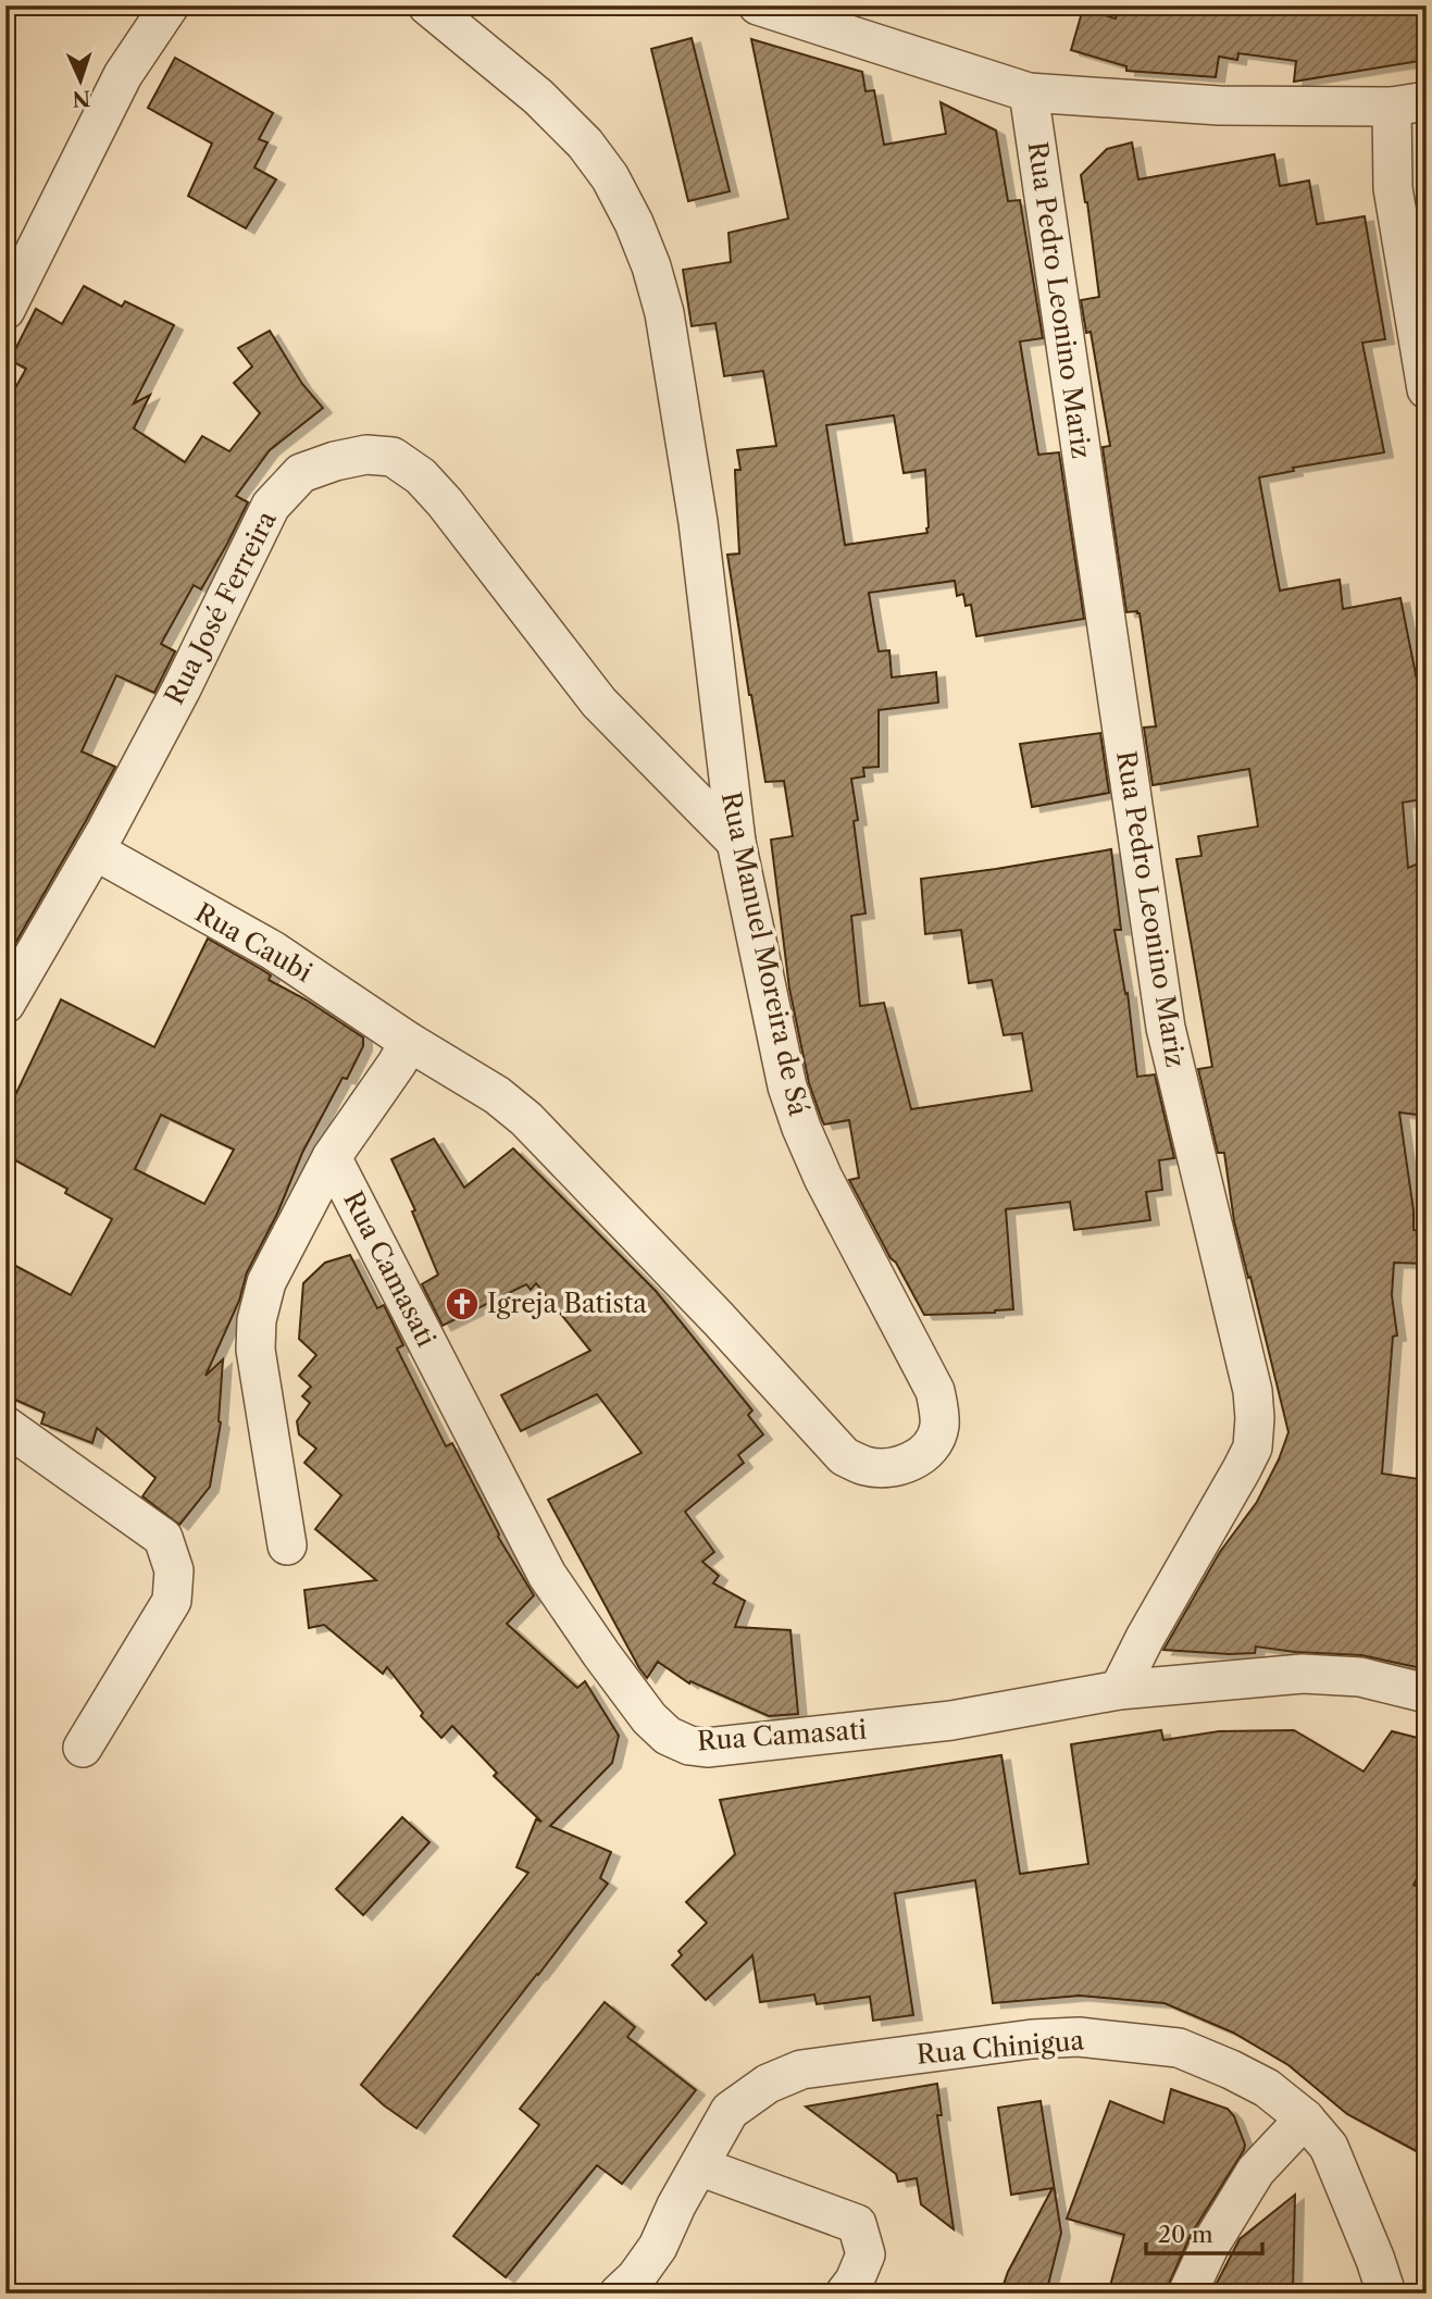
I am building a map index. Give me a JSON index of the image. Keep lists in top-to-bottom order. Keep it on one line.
{"streets":{"street":["Rua Pedro Leonino Mariz","Rua José Ferreira","Rua Caubi","Rua Manuel Moreira de Sá","Rua Camasati","Rua Chinigua"]},"crossings":[["Rua Pedro Leonino Mariz","Rua Camasati"],["Rua José Ferreira","Rua Caubi"],["Rua José Ferreira","Rua Manuel Moreira de Sá"],["Rua Caubi","Rua Manuel Moreira de Sá"]],"places":{"church":["Igreja Batista"]},"scale_bar":"20 m","north":"bottom"}
